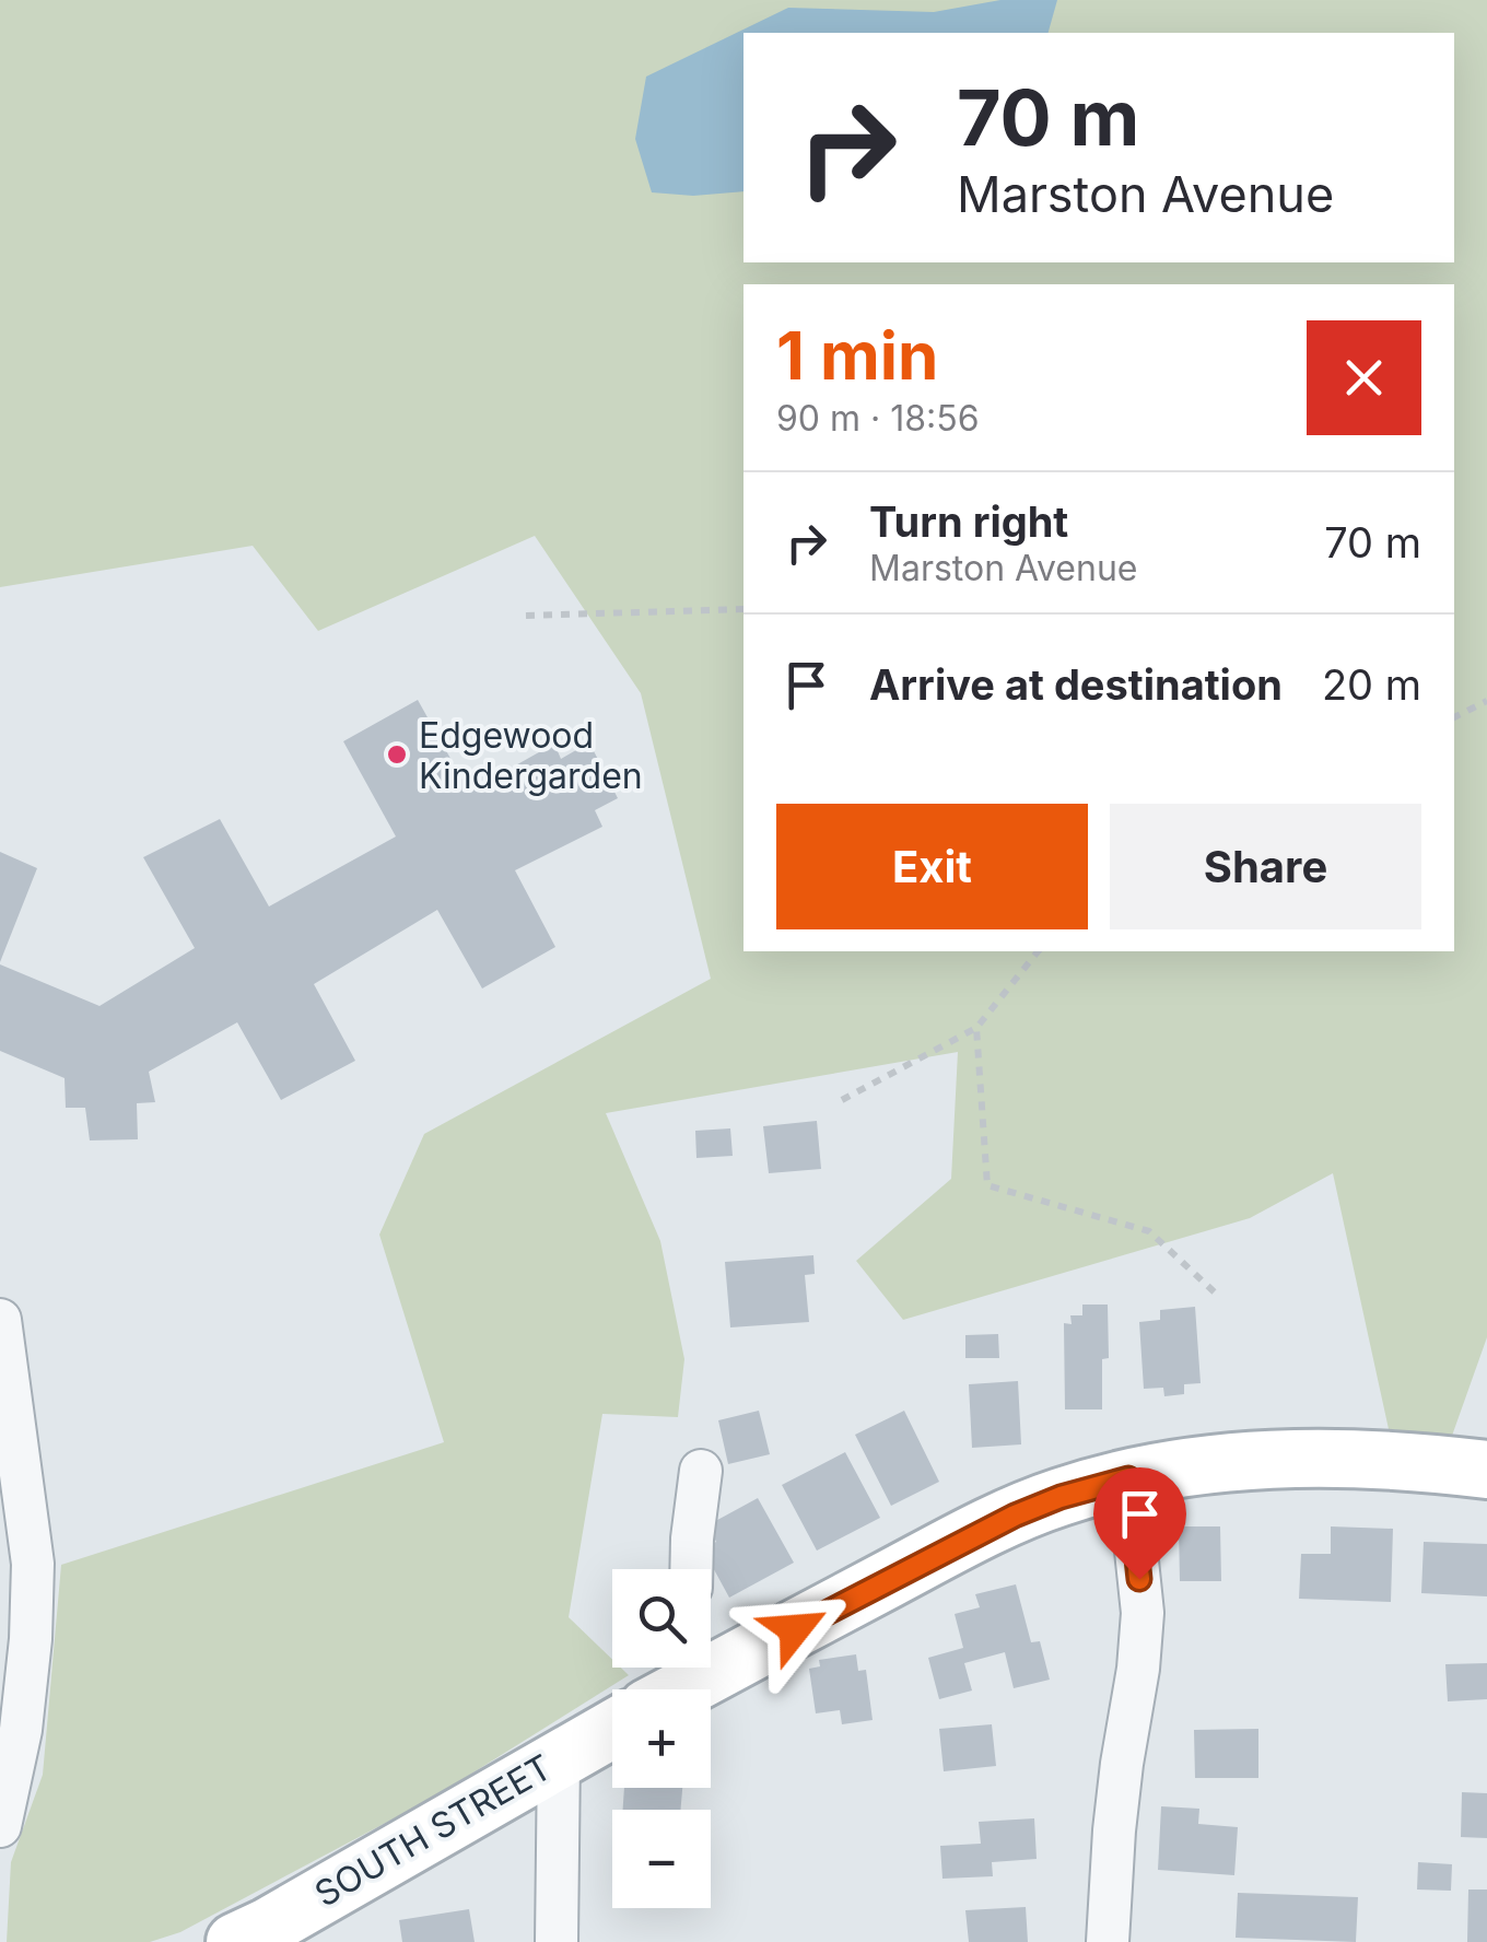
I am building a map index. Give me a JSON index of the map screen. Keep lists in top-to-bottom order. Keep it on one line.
{"streets":{"street":["SOUTH STREET"]},"places":["Edgewood Kindergarden"],"page":{"turn":["70 m","Marston Avenue"],"heading":["1 min","90 m · 18:56"],"list":[{"name":"Turn right","note":"Marston Avenue","value":"70 m"},{"name":"Arrive at destination","value":"20 m"}],"buttons":["Exit","Share"],"map_buttons":["+","−"]}}
